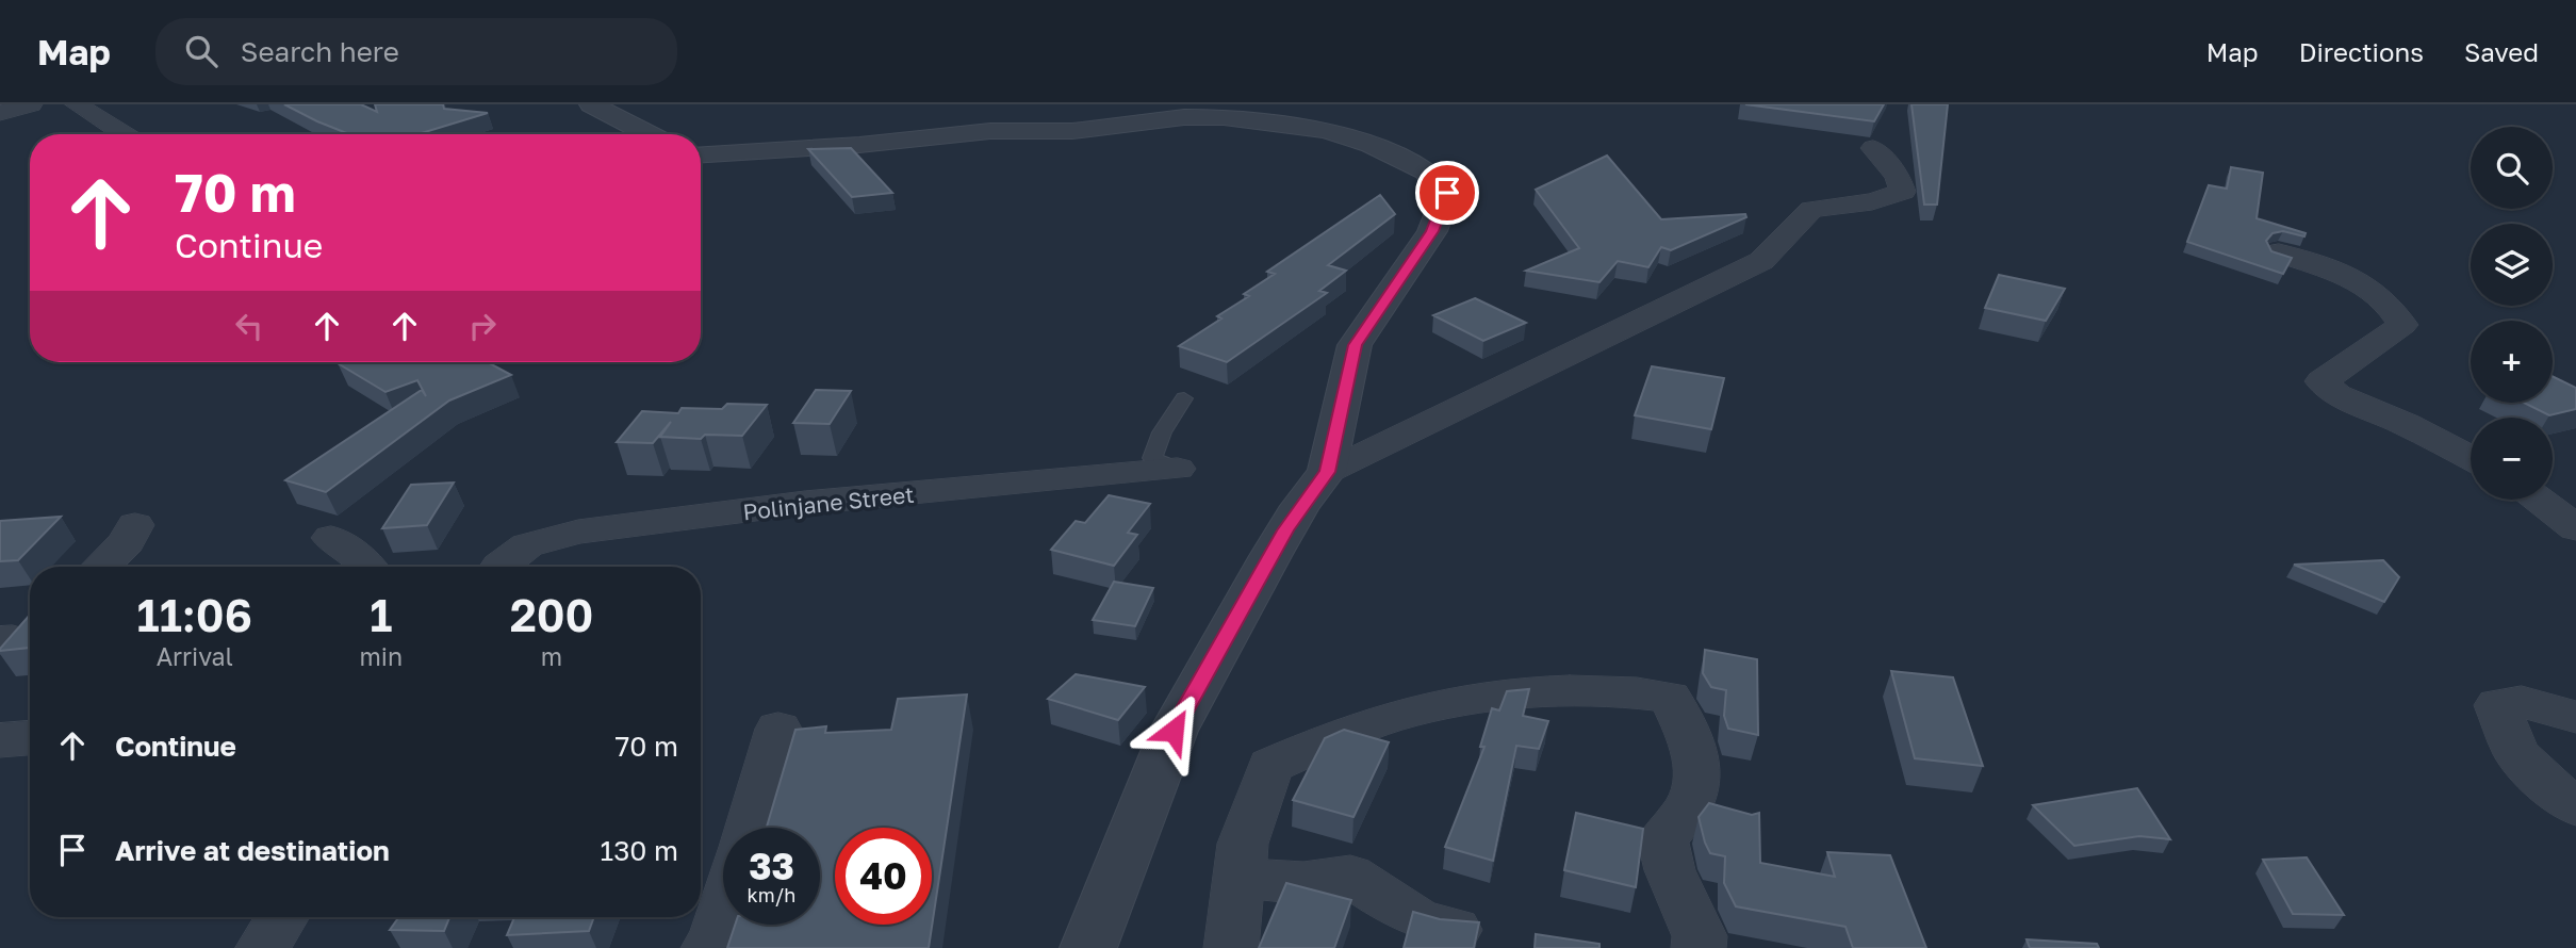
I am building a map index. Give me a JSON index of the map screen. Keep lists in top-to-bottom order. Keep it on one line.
{"streets":{"street":["Polinjane Street"]},"page":{"header":"Map","search":"Search here","nav":["Map","Directions","Saved"],"map_buttons":["+","−"],"turn":["70 m","Continue"],"eta":["11:06","Arrival","1","min","200","m"],"list":[{"name":"Continue","value":"70 m"},{"name":"Arrive at destination","value":"130 m"}],"speed":"33 km/h","limit":"40"}}
